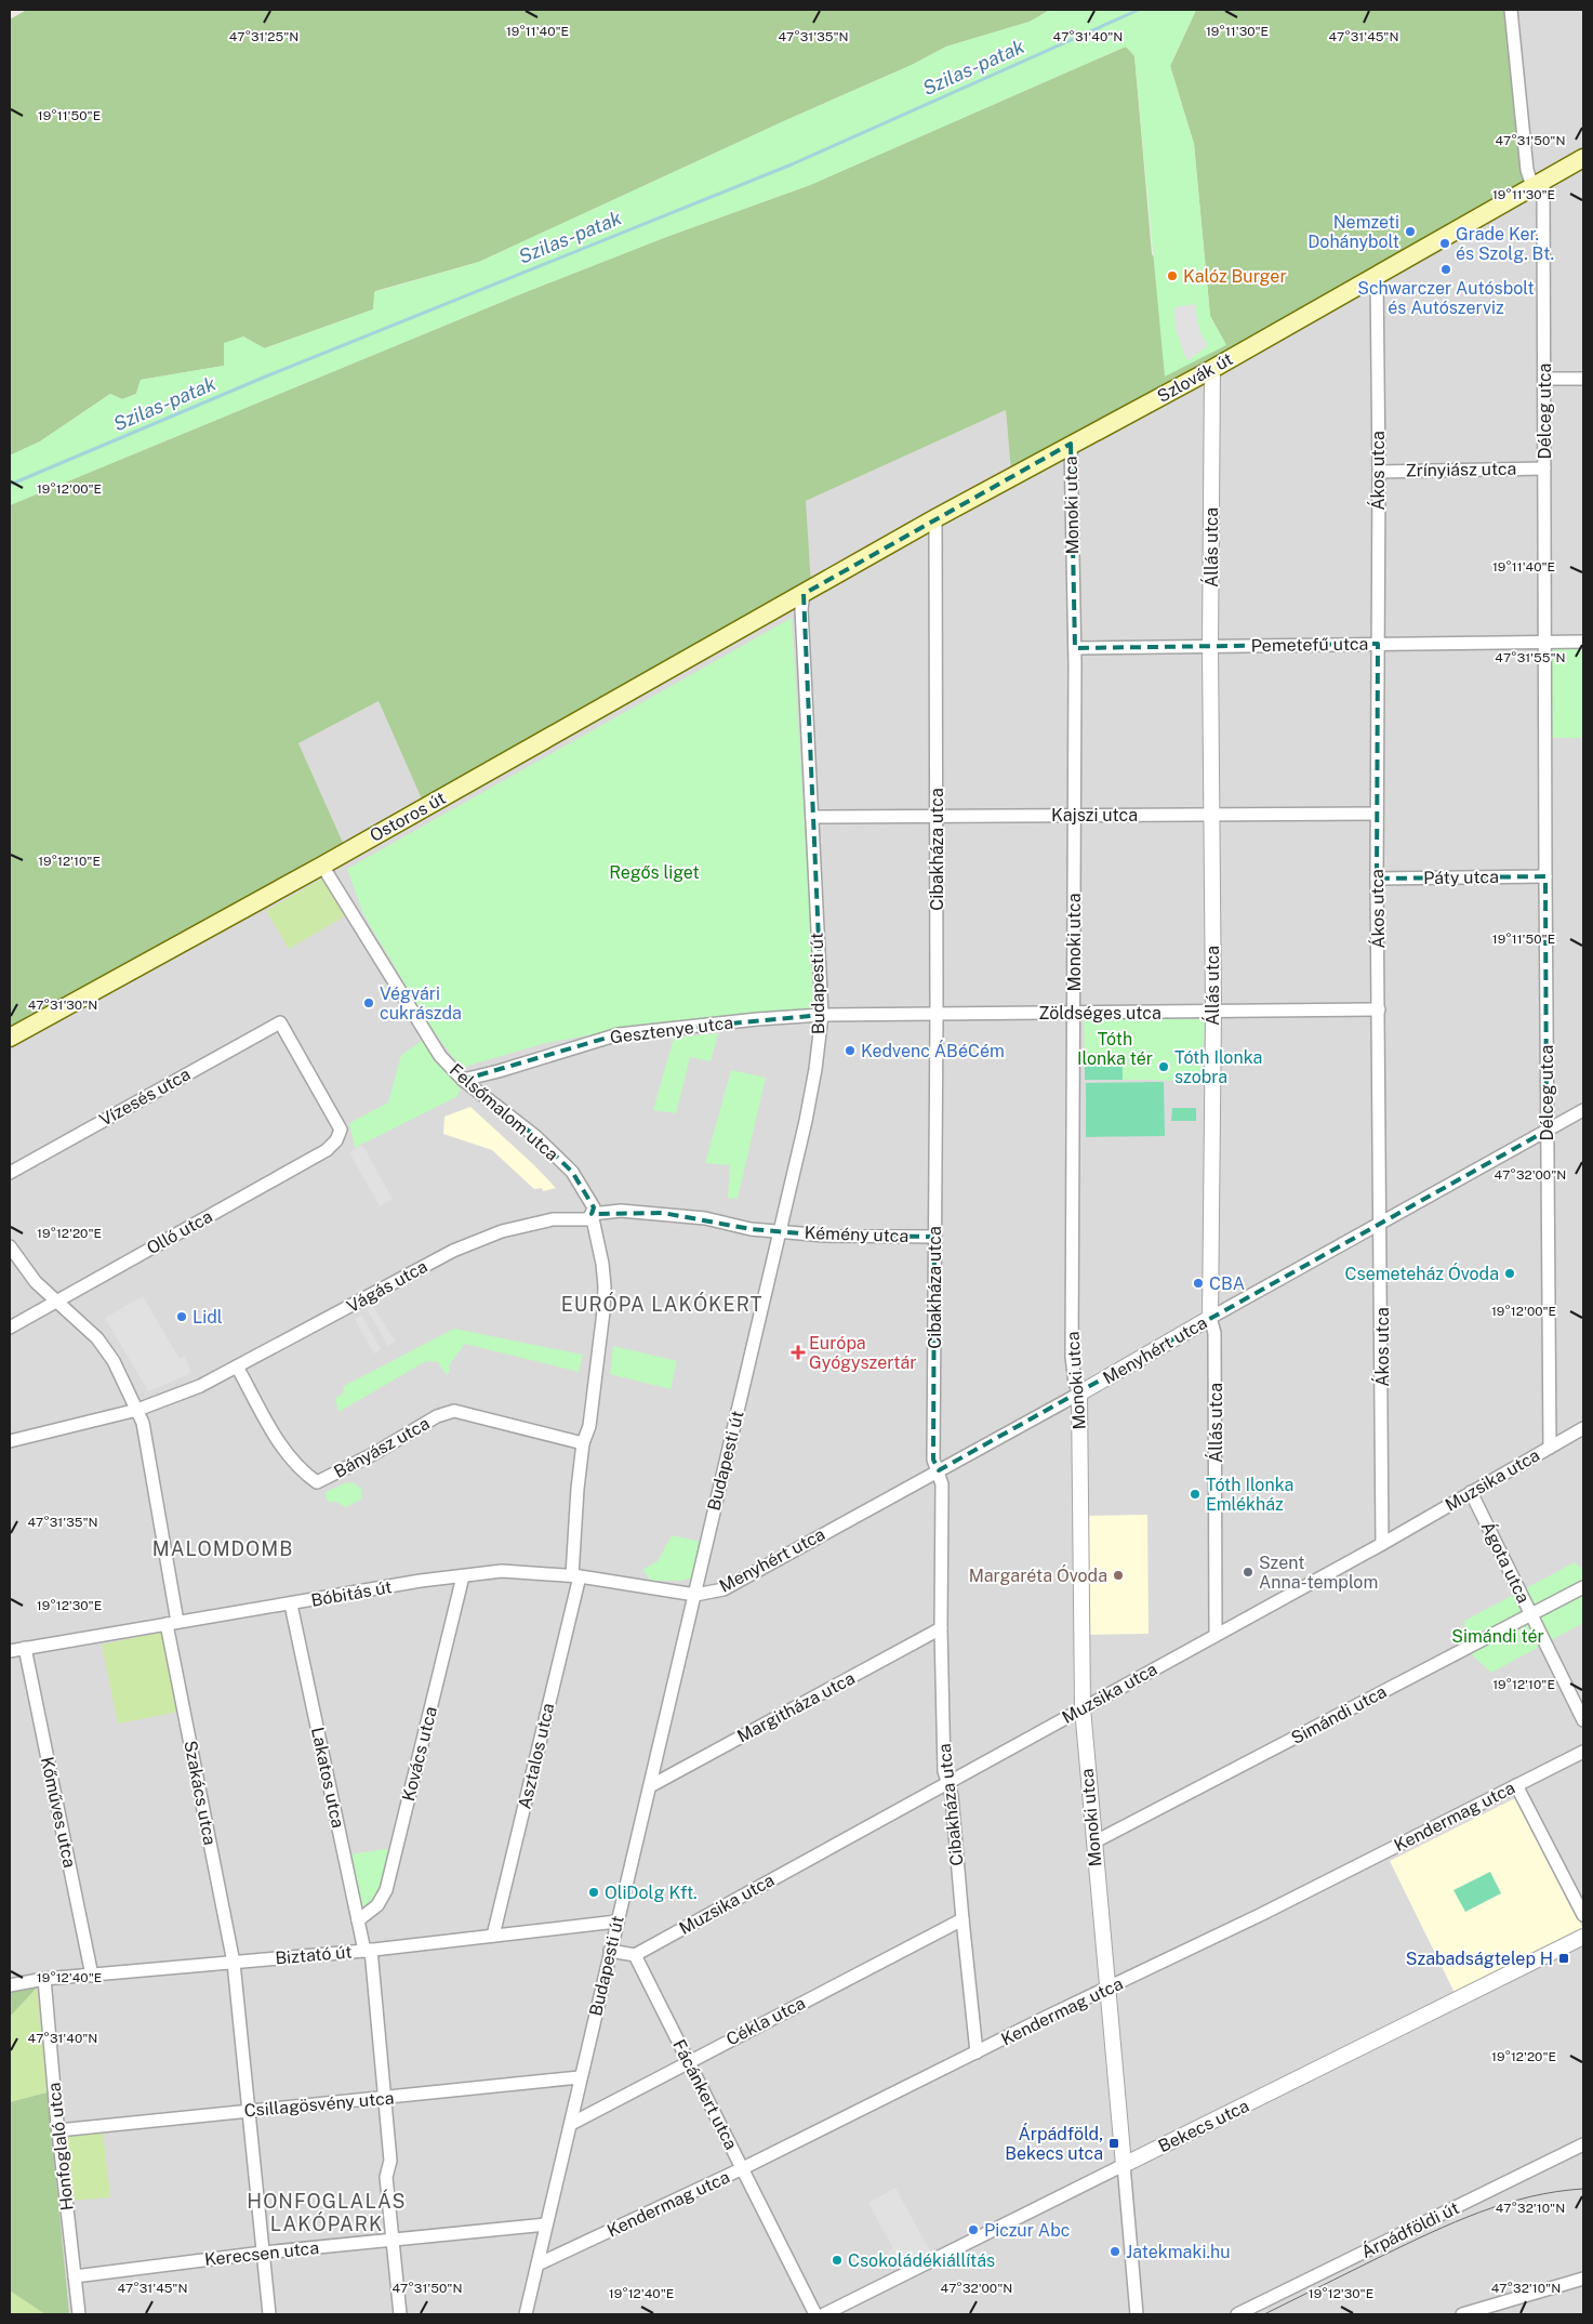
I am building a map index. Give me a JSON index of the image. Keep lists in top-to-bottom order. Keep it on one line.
{"streets":{"main road":["Szlovák út","Ostoros út"],"street":["Délceg utca","Zrínyiász utca","Ákos utca","Monoki utca","Állás utca","Pemetefű utca","Kajszi utca","Cibakháza utca","Páty utca","Budapesti út","Zöldséges utca","Gesztenye utca","Vízesés utca","Felsőmalom utca","Olló utca","Kémény utca","Vágás utca","Menyhért utca","Bányász utca","Muzsika utca","Ágota utca","Bóbitás út","Margitháza utca","Simándi utca","Kovács utca","Asztalos utca","Lakatos utca","Szakács utca","Kőműves utca","Kendermag utca","Biztató út","Cékla utca","Fácánkert utca","Csillagösvény utca","Bekecs utca","Honfoglaló utca","Árpádföldi út","Kerecsen utca"]},"crossings":[["Szlovák út","Délceg utca"],["Szlovák út","Ákos utca"],["Szlovák út","Monoki utca"],["Szlovák út","Állás utca"],["Szlovák út","Ostoros út"],["Szlovák út","Cibakháza utca"],["Szlovák út","Budapesti út"],["Délceg utca","Zrínyiász utca"],["Délceg utca","Pemetefű utca"],["Délceg utca","Páty utca"],["Délceg utca","Menyhért utca"],["Délceg utca","Muzsika utca"],["Zrínyiász utca","Ákos utca"],["Ákos utca","Pemetefű utca"],["Ákos utca","Kajszi utca"],["Ákos utca","Páty utca"],["Ákos utca","Zöldséges utca"],["Ákos utca","Menyhért utca"],["Ákos utca","Muzsika utca"],["Monoki utca","Pemetefű utca"],["Monoki utca","Kajszi utca"],["Monoki utca","Zöldséges utca"],["Monoki utca","Menyhért utca"],["Monoki utca","Muzsika utca"],["Monoki utca","Simándi utca"],["Monoki utca","Kendermag utca"],["Monoki utca","Bekecs utca"],["Állás utca","Pemetefű utca"],["Állás utca","Kajszi utca"],["Állás utca","Zöldséges utca"],["Állás utca","Menyhért utca"],["Állás utca","Muzsika utca"],["Kajszi utca","Cibakháza utca"],["Kajszi utca","Budapesti út"],["Ostoros út","Budapesti út"],["Ostoros út","Felsőmalom utca"],["Cibakháza utca","Zöldséges utca"],["Cibakháza utca","Kémény utca"],["Cibakháza utca","Menyhért utca"],["Cibakháza utca","Muzsika utca"],["Cibakháza utca","Margitháza utca"],["Cibakháza utca","Kendermag utca"],["Cibakháza utca","Cékla utca"],["Budapesti út","Zöldséges utca"],["Budapesti út","Gesztenye utca"],["Budapesti út","Kémény utca"],["Budapesti út","Vágás utca"],["Budapesti út","Menyhért utca"],["Budapesti út","Bóbitás út"],["Budapesti út","Margitháza utca"],["Budapesti út","Kendermag utca"],["Budapesti út","Biztató út"],["Budapesti út","Cékla utca"],["Budapesti út","Csillagösvény utca"],["Budapesti út","Kerecsen utca"],["Zöldséges utca","Gesztenye utca"],["Gesztenye utca","Felsőmalom utca"],["Vízesés utca","Olló utca"],["Felsőmalom utca","Vágás utca"],["Felsőmalom utca","Bányász utca"],["Felsőmalom utca","Bóbitás út"],["Felsőmalom utca","Asztalos utca"],["Olló utca","Szakács utca"],["Kémény utca","Vágás utca"],["Vágás utca","Bányász utca"],["Vágás utca","Szakács utca"],["Menyhért utca","Bóbitás út"],["Muzsika utca","Ágota utca"],["Muzsika utca","Fácánkert utca"],["Ágota utca","Simándi utca"],["Bóbitás út","Kovács utca"],["Bóbitás út","Asztalos utca"],["Bóbitás út","Lakatos utca"],["Bóbitás út","Szakács utca"],["Bóbitás út","Kőműves utca"],["Kovács utca","Lakatos utca"],["Asztalos utca","Biztató út"],["Lakatos utca","Biztató út"],["Lakatos utca","Csillagösvény utca"],["Lakatos utca","Kerecsen utca"],["Szakács utca","Biztató út"],["Szakács utca","Csillagösvény utca"],["Szakács utca","Kerecsen utca"],["Kőműves utca","Biztató út"],["Kendermag utca","Fácánkert utca"],["Biztató út","Honfoglaló utca"],["Cékla utca","Fácánkert utca"],["Csillagösvény utca","Honfoglaló utca"],["Honfoglaló utca","Kerecsen utca"]],"districts":["EURÓPA LAKÓKERT","MALOMDOMB","HONFOGLALÁS LAKÓPARK"],"water":["Szilas-patak"],"parks":["Regős liget","Tóth Ilonka tér","Simándi tér"],"places":{"other":["Nemzeti Dohánybolt","Grade Ker. és Szolg. Bt.","Schwarczer Autósbolt és Autószerviz","Kalóz Burger","Végvári cukrászda","Kedvenc ÁBéCém","Tóth Ilonka szobra","Csemeteház Óvoda","CBA","Lidl","Tóth Ilonka Emlékház","Szent Anna-templom","Margaréta Óvoda","OliDolg Kft.","Piczur Abc","Jatekmaki.hu","Csokoládékiállítás"],"health":["Európa Gyógyszertár"],"transit":["Szabadságtelep H","Árpádföld, Bekecs utca"]},"coordinates":["19°11'40\"E","19°11'30\"E","47°31'25\"N","47°31'35\"N","47°31'40\"N","47°31'45\"N","19°11'50\"E","47°31'50\"N","19°12'00\"E","47°31'55\"N","19°12'10\"E","47°31'30\"N","47°32'00\"N","19°12'20\"E","19°12'30\"E","19°12'40\"E","47°32'10\"N"]}
